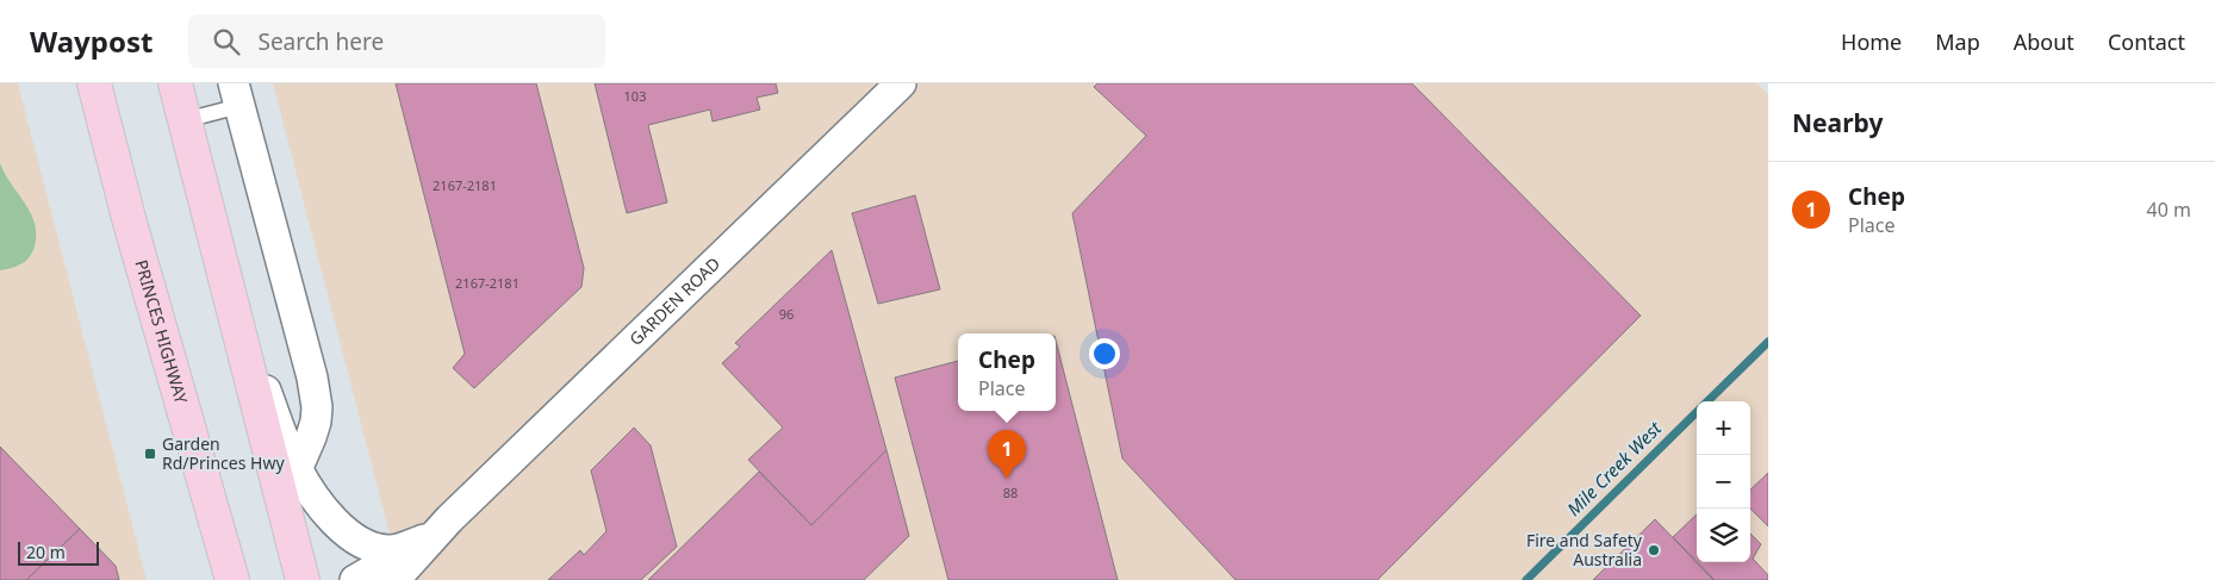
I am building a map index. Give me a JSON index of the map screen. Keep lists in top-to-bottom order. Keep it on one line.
{"streets":{"highway":["PRINCES HIGHWAY"],"street":["GARDEN ROAD"]},"water":["Mile Creek West"],"places":{"transit":["Garden Rd/Princes Hwy"],"other":["Fire and Safety Australia"]},"house_numbers":["103","2167-2181","2167-2181","96","88"],"scale_bar":"20 m","page":{"header":"Waypost","search":"Search here","nav":["Home","Map","About","Contact"],"heading":"Nearby","list":[{"mark":"1","name":"Chep","note":"Place","value":"40 m"}],"popup":["Chep","Place"],"map_buttons":["+","−"],"pins":"1","scale":"20 m"}}
